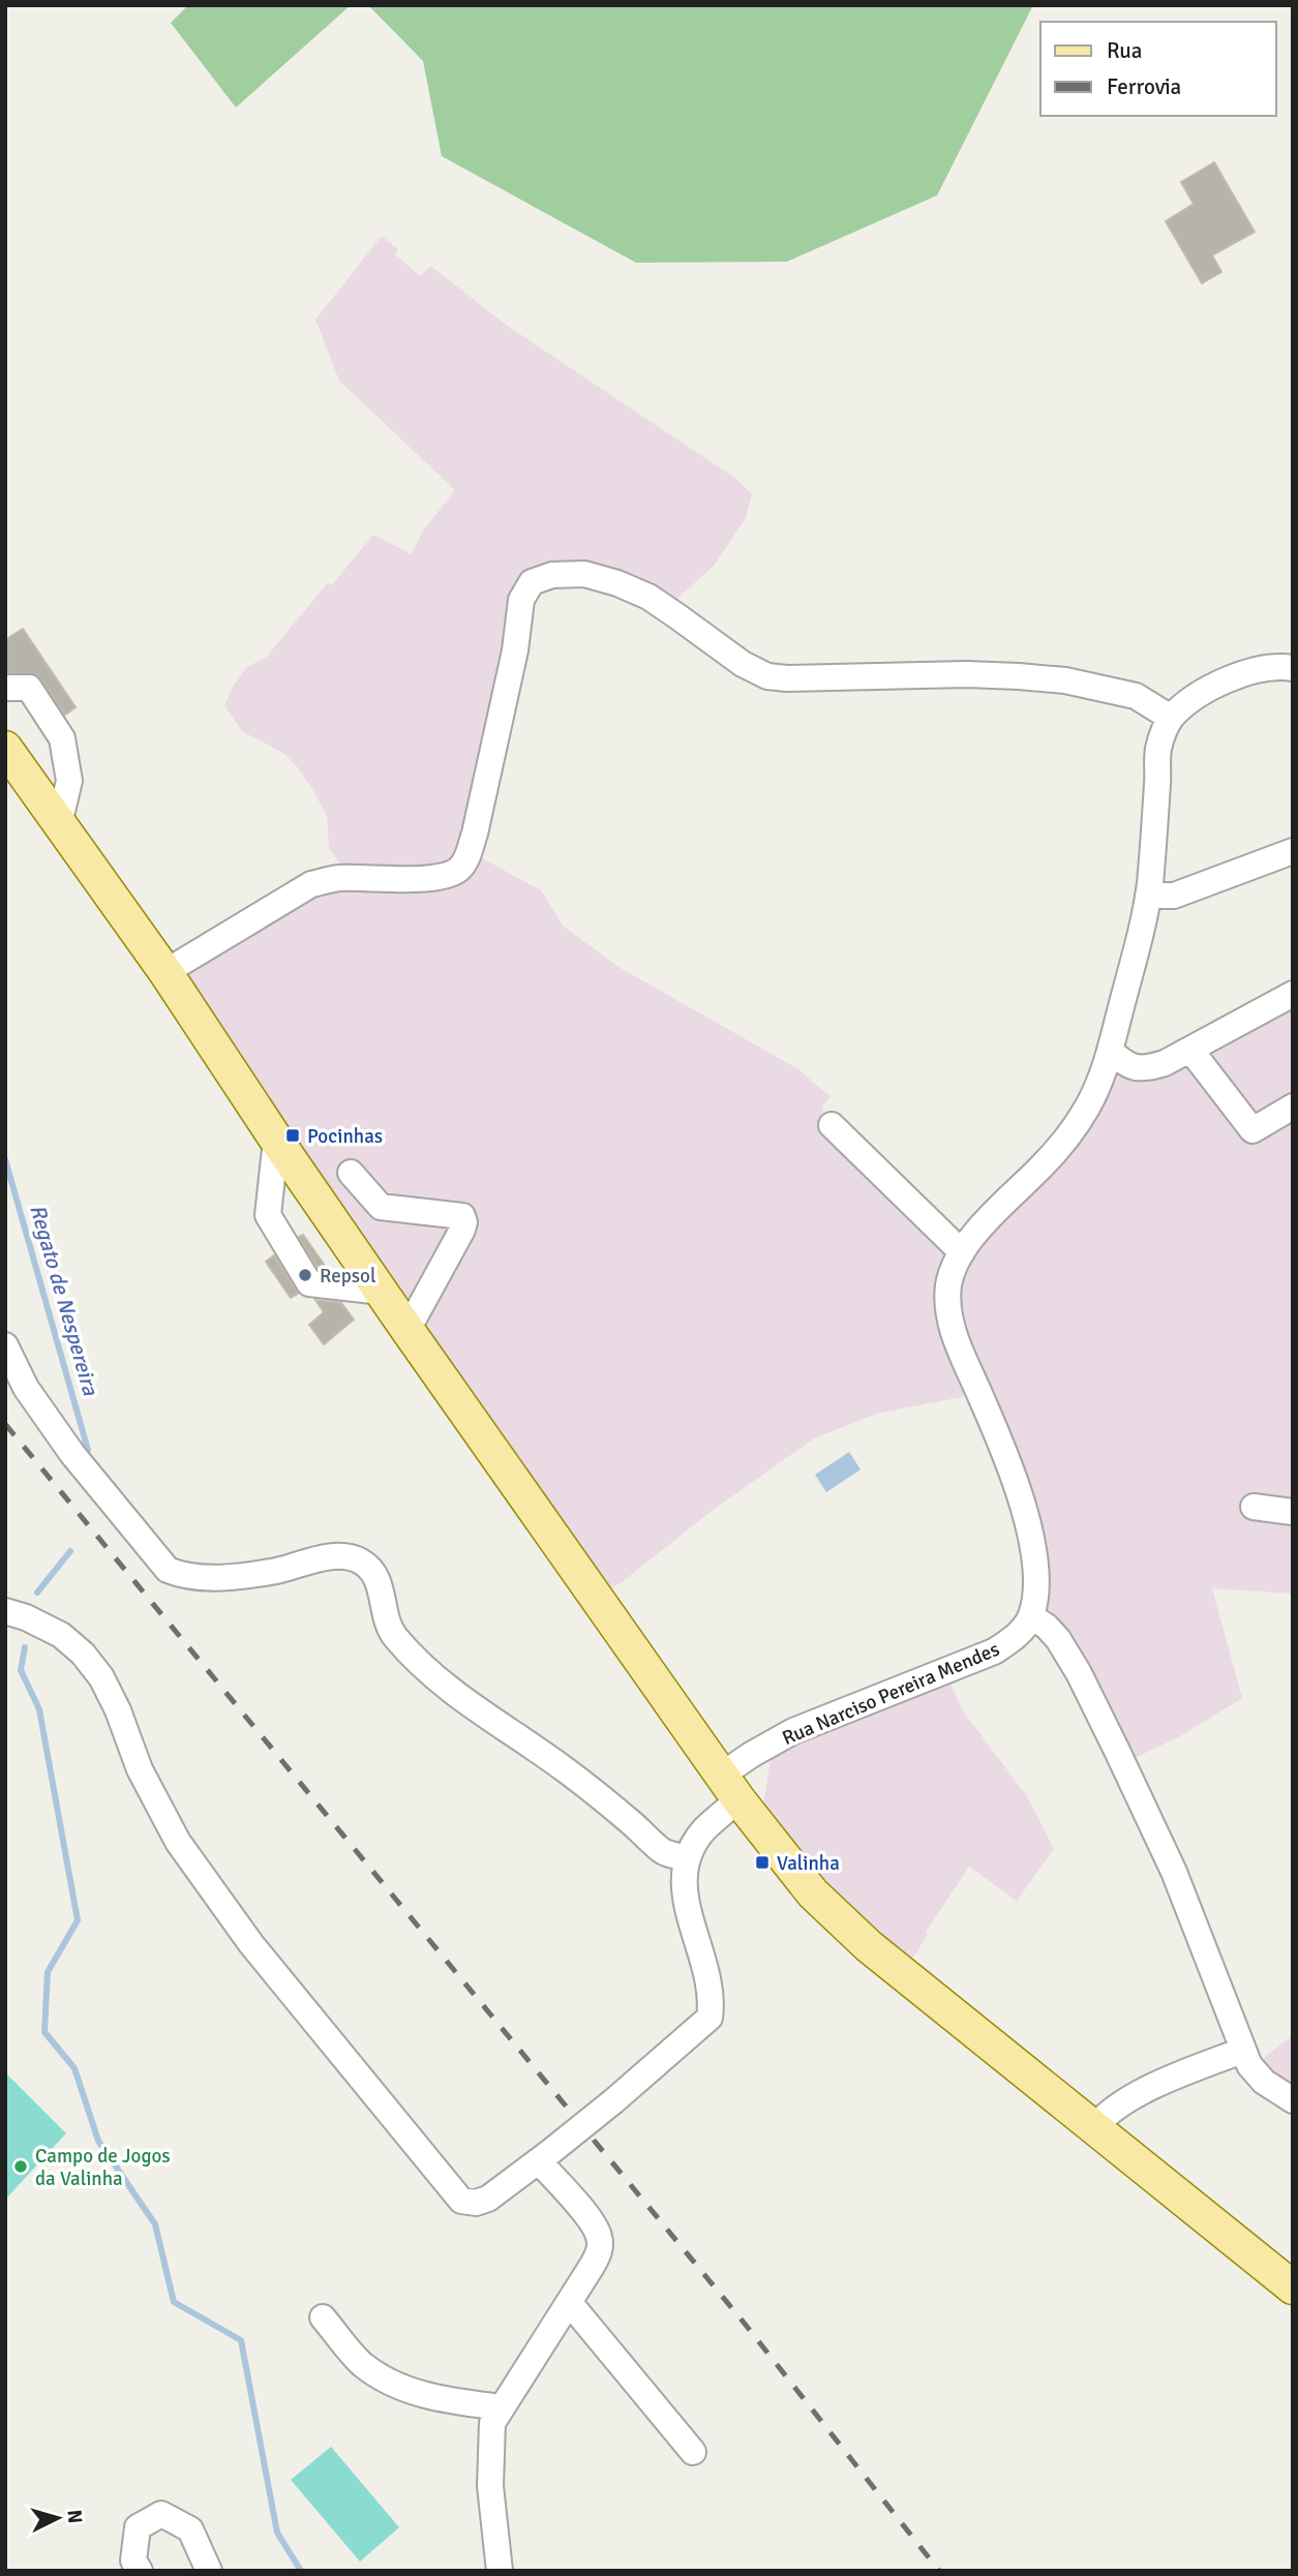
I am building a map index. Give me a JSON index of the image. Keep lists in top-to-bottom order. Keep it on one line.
{"streets":{"street":["Rua Narciso Pereira Mendes"]},"water":["Regato de Nespereira"],"places":{"transit":["Pocinhas","Valinha"],"other":["Repsol","Campo de Jogos da Valinha"]},"legend":["Rua","Ferrovia"],"north":"right"}
